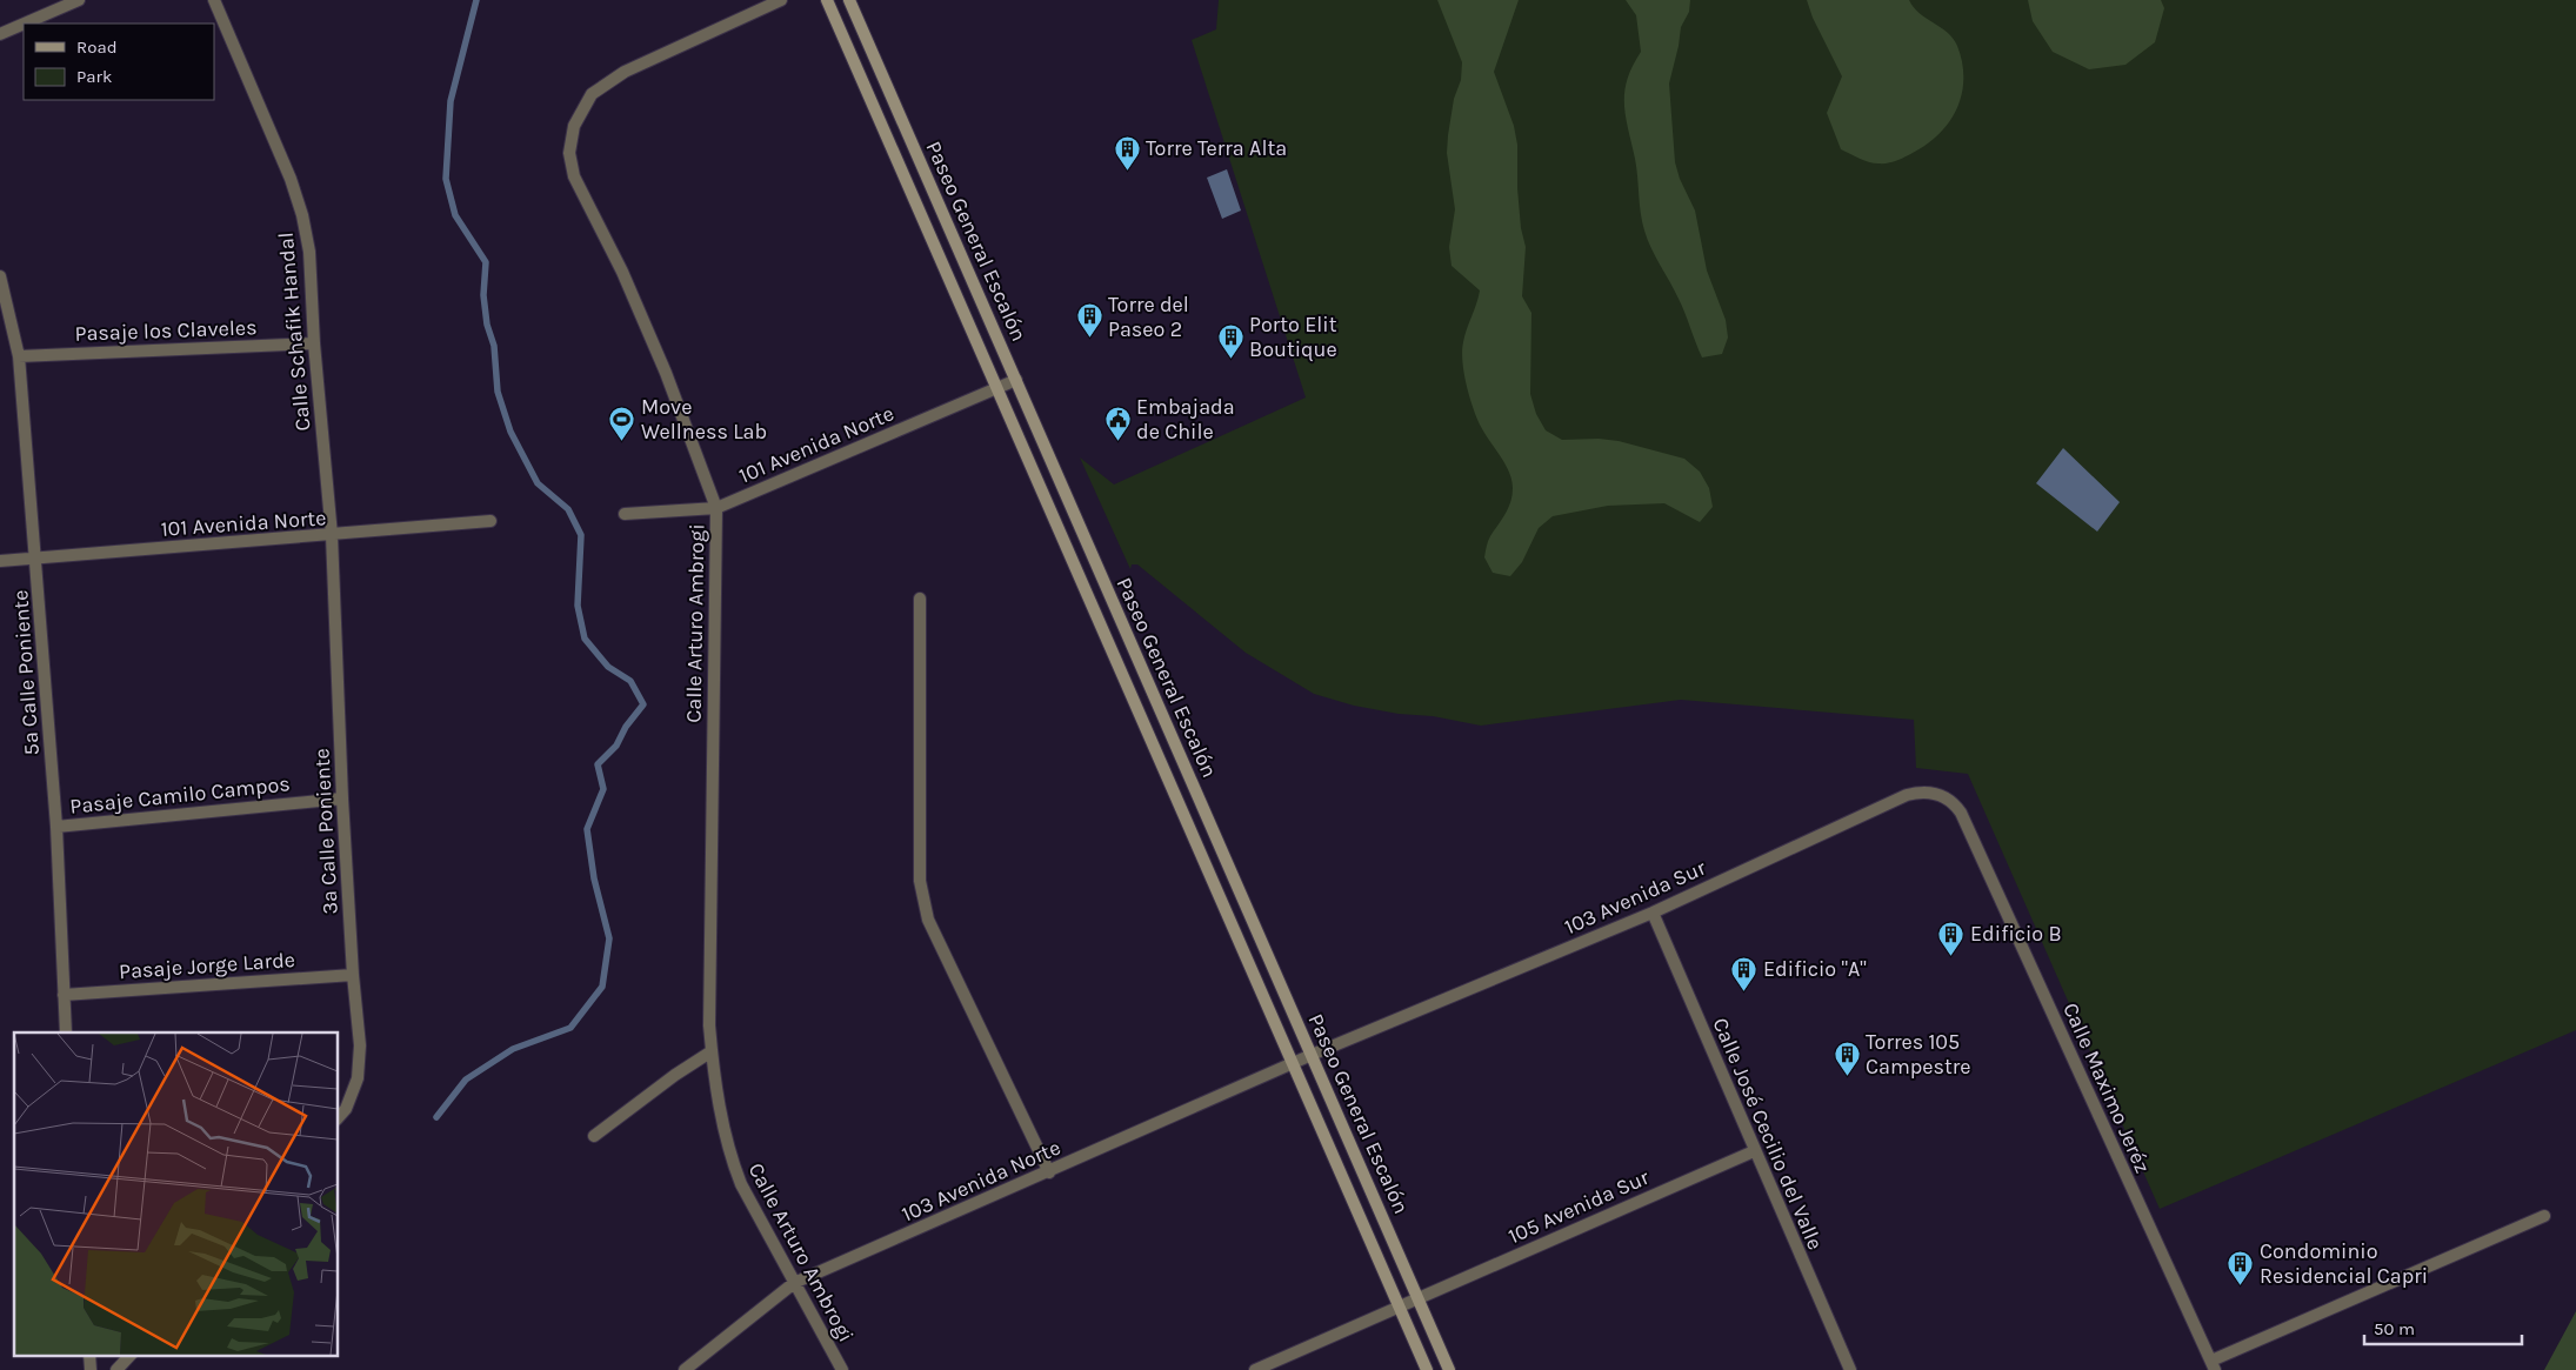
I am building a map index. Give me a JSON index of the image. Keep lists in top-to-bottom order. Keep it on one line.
{"streets":{"street":["Paseo General Escalón","Pasaje los Claveles","Calle Schafik Handal","101 Avenida Norte","Calle Arturo Ambrogi","5a Calle Poniente","Pasaje Camilo Campos","3a Calle Poniente","103 Avenida Sur","Pasaje Jorge Larde","Calle Maximo Jeréz","Calle José Cecilio del Valle","103 Avenida Norte","105 Avenida Sur"]},"crossings":[["Paseo General Escalón","101 Avenida Norte"],["Paseo General Escalón","103 Avenida Sur"],["Paseo General Escalón","103 Avenida Norte"],["Paseo General Escalón","105 Avenida Sur"],["Pasaje los Claveles","Calle Schafik Handal"],["Pasaje los Claveles","5a Calle Poniente"],["Calle Schafik Handal","101 Avenida Norte"],["Calle Schafik Handal","3a Calle Poniente"],["101 Avenida Norte","Calle Arturo Ambrogi"],["101 Avenida Norte","5a Calle Poniente"],["101 Avenida Norte","3a Calle Poniente"],["Calle Arturo Ambrogi","103 Avenida Norte"],["5a Calle Poniente","Pasaje Camilo Campos"],["5a Calle Poniente","Pasaje Jorge Larde"],["Pasaje Camilo Campos","3a Calle Poniente"],["3a Calle Poniente","Pasaje Jorge Larde"],["103 Avenida Sur","Calle Maximo Jeréz"],["103 Avenida Sur","Calle José Cecilio del Valle"],["103 Avenida Sur","103 Avenida Norte"],["Calle José Cecilio del Valle","105 Avenida Sur"]],"places":{"building":["Torre Terra Alta","Torre del Paseo 2","Porto Elit Boutique","Edificio B","Edificio \"A\"","Torres 105 Campestre","Condominio Residencial Capri"],"sports":["Move Wellness Lab"],"public building":["Embajada de Chile"]},"legend":["Road","Park"],"scale_bar":"50 m"}
